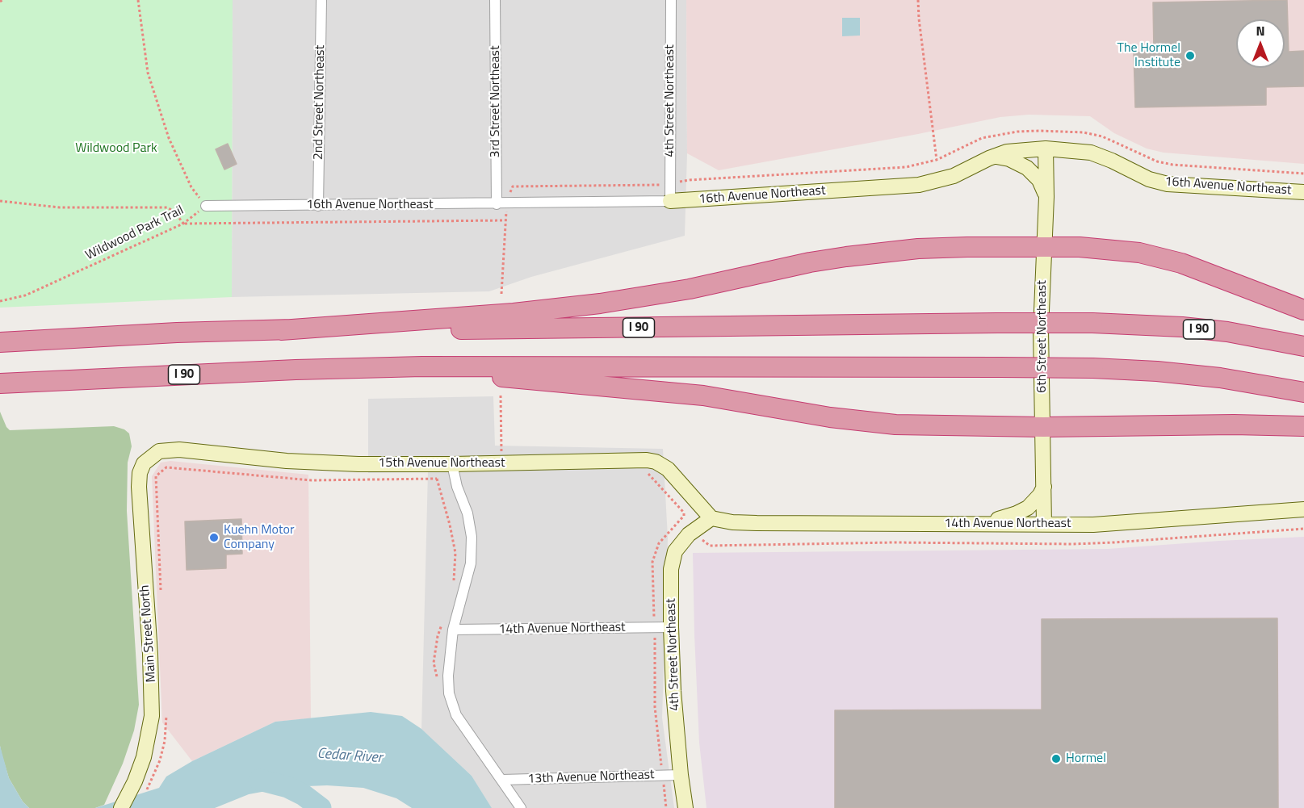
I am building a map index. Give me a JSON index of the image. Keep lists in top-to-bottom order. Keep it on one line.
{"streets":{"highway":["I 90"],"street":["4th Street Northeast","3rd Street Northeast","2nd Street Northeast","16th Avenue Northeast","6th Street Northeast","15th Avenue Northeast","14th Avenue Northeast","Main Street North","13th Avenue Northeast"],"path":["Wildwood Park Trail"]},"crossings":[["4th Street Northeast","16th Avenue Northeast"],["4th Street Northeast","15th Avenue Northeast"],["4th Street Northeast","14th Avenue Northeast"],["4th Street Northeast","13th Avenue Northeast"],["3rd Street Northeast","16th Avenue Northeast"],["2nd Street Northeast","16th Avenue Northeast"],["16th Avenue Northeast","Wildwood Park Trail"],["16th Avenue Northeast","6th Street Northeast"],["6th Street Northeast","14th Avenue Northeast"],["15th Avenue Northeast","14th Avenue Northeast"],["15th Avenue Northeast","Main Street North"]],"water":["Cedar River"],"parks":["Wildwood Park"],"places":["The Hormel Institute","Kuehn Motor Company","Hormel"],"north":"top"}
